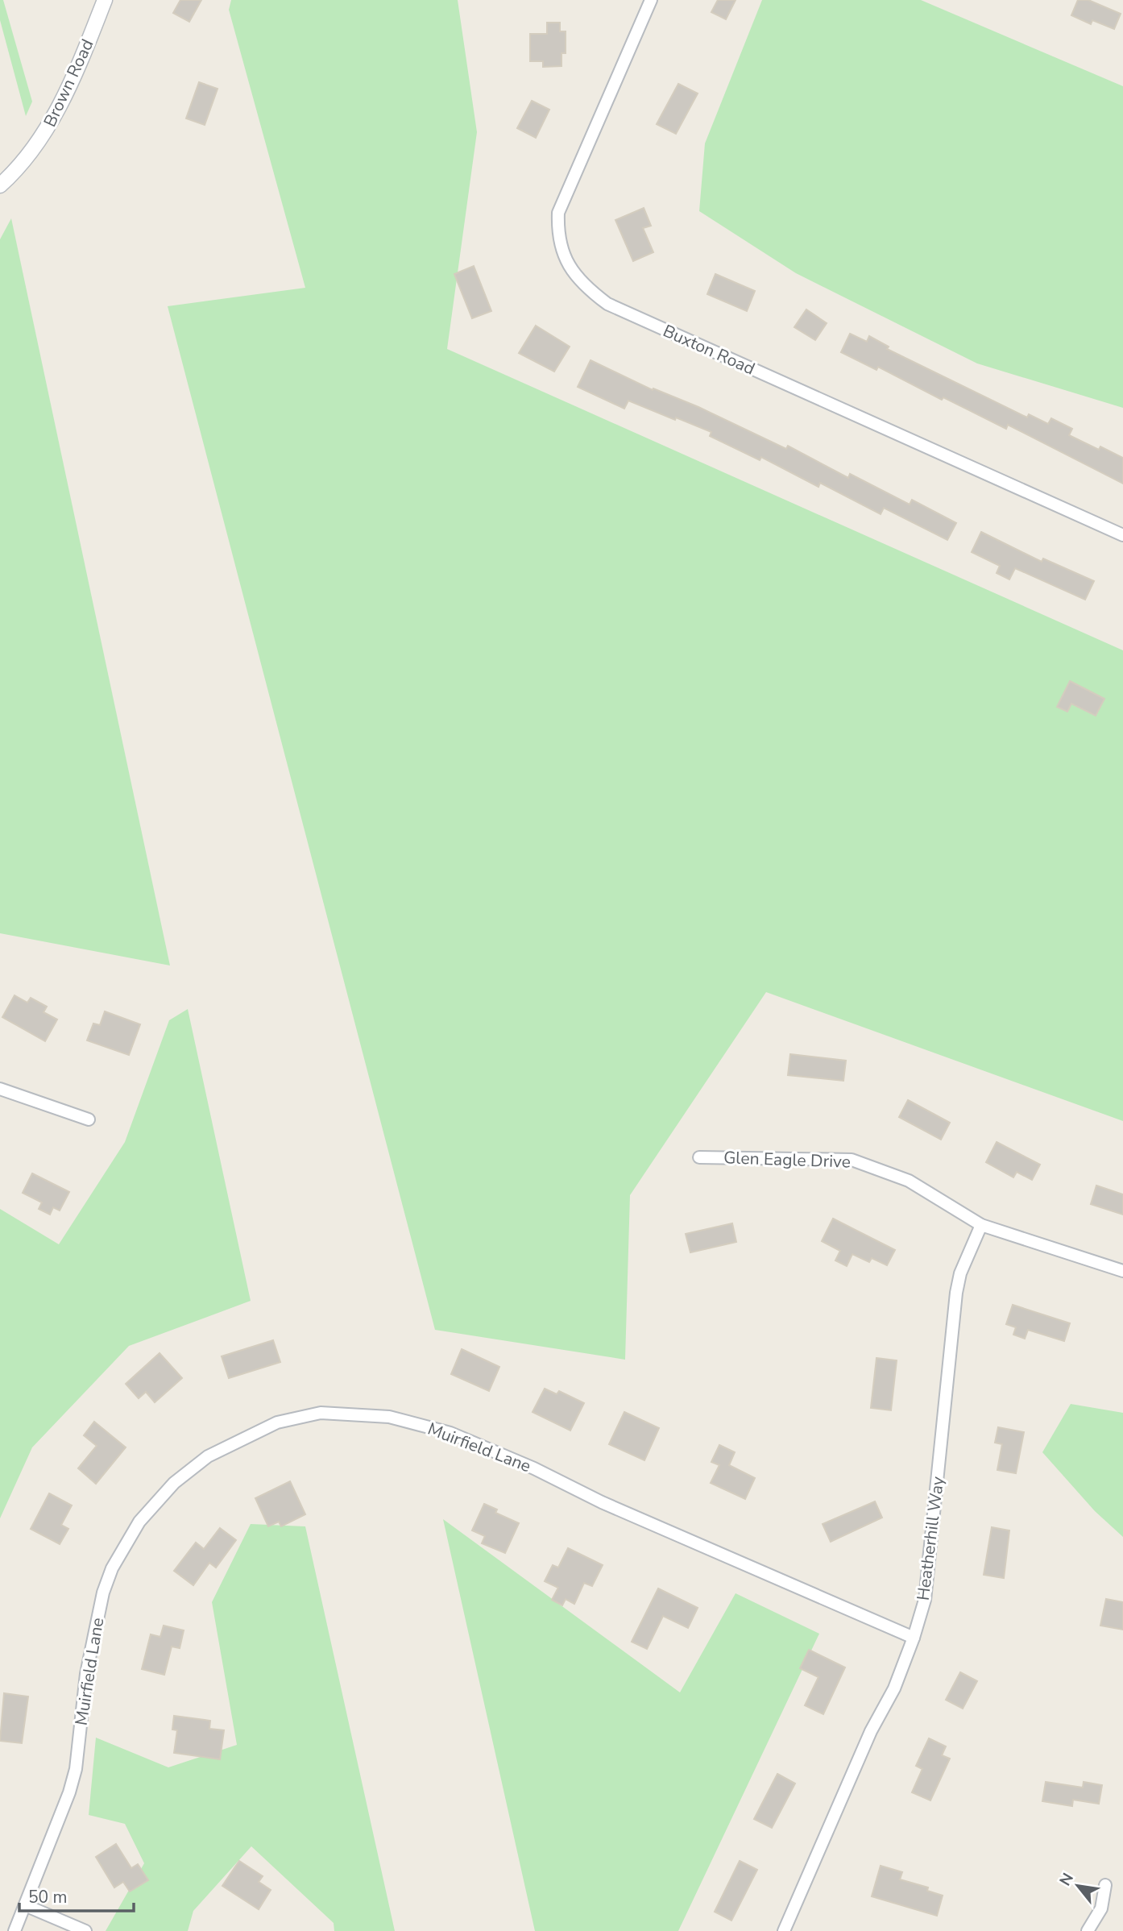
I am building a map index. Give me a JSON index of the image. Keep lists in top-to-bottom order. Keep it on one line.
{"streets":{"street":["Brown Road","Buxton Road","Glen Eagle Drive","Muirfield Lane","Heatherhill Way"]},"crossings":[["Glen Eagle Drive","Heatherhill Way"],["Muirfield Lane","Heatherhill Way"]],"scale_bar":"50 m","north":"top left"}
